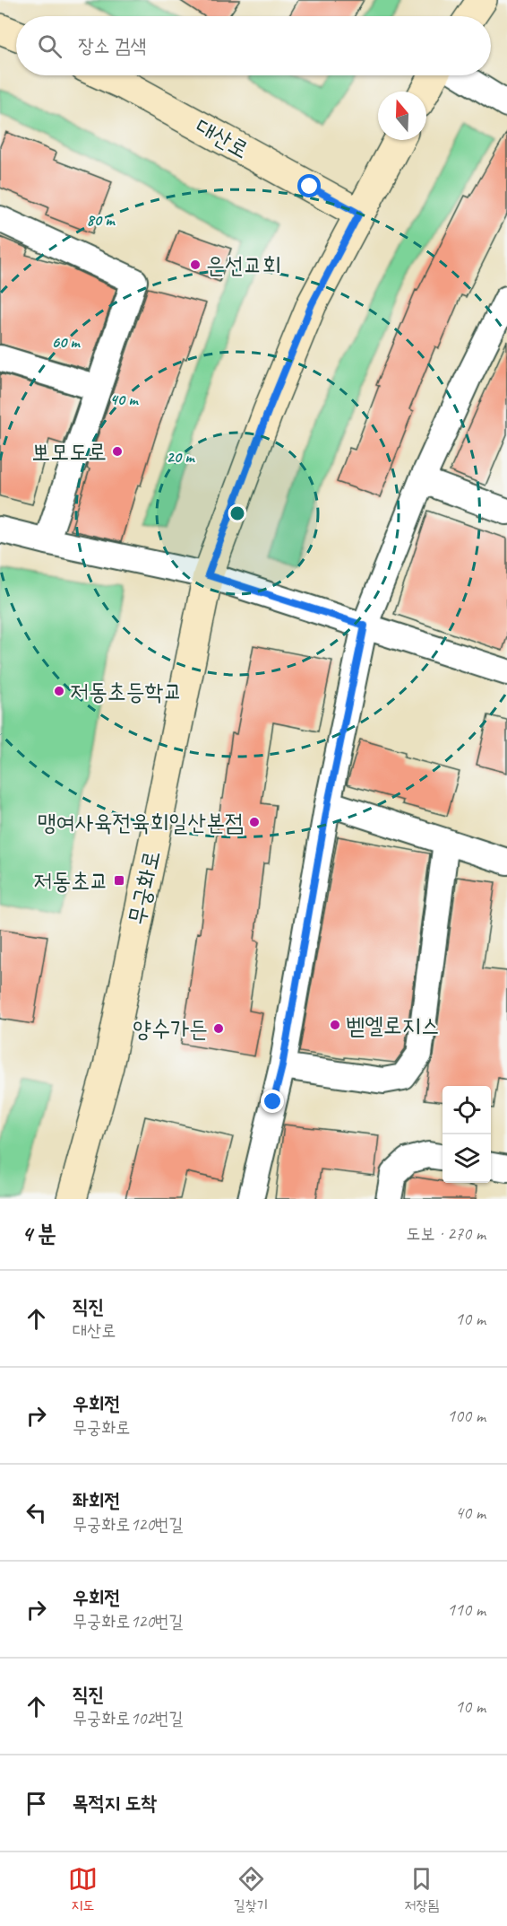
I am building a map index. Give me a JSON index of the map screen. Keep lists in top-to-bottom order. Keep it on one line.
{"streets":{"main road":["대산로","무궁화로"]},"crossings":[["대산로","무궁화로"]],"places":{"other":["은선교회","뽀모도로","저동초등학교","맹여사육전육회일산본점","벧엘로지스","양수가든"],"transit":["저동초교"]},"north":"top","page":{"search":"장소 검색","heading":["4 분","도보 · 270 m"],"list":[["직진","대산로","10 m"],["우회전","무궁화로","100 m"],["좌회전","무궁화로120번길","40 m"],["우회전","무궁화로120번길","110 m"],["직진","무궁화로102번길","10 m"],"목적지 도착"],"nav":["지도","길찾기","저장됨"]},"rings":["80 m","60 m","40 m","20 m"]}
